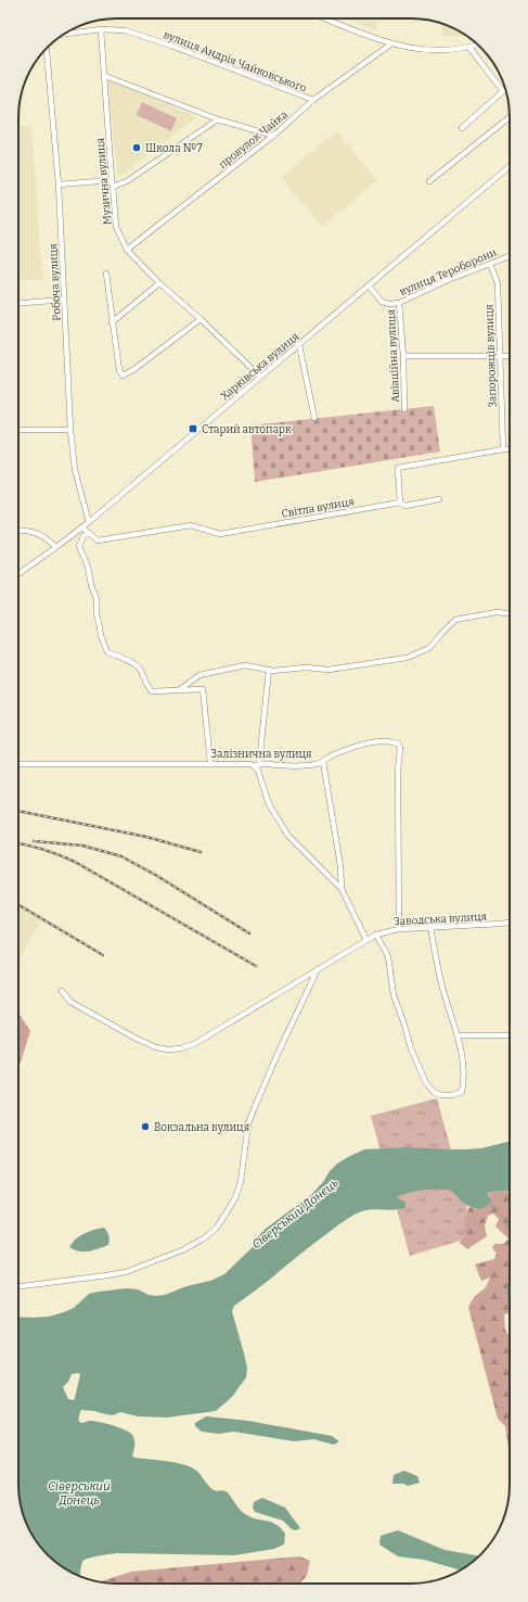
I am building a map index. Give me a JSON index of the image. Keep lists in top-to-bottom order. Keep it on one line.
{"streets":{"street":["вулиця Андрія Чайковського","провулок Чайка","Музична вулиця","вулиця Тероборони","Робоча вулиця","Авіаційна вулиця","Запорожців вулиця","Харківська вулиця","Світла вулиця","Залізнична вулиця","Заводська вулиця"]},"crossings":[["вулиця Андрія Чайковського","провулок Чайка"],["вулиця Андрія Чайковського","Музична вулиця"],["провулок Чайка","Музична вулиця"],["Музична вулиця","Харківська вулиця"],["вулиця Тероборони","Авіаційна вулиця"],["вулиця Тероборони","Запорожців вулиця"],["вулиця Тероборони","Харківська вулиця"],["Робоча вулиця","Харківська вулиця"],["Залізнична вулиця","Заводська вулиця"]],"water":["Сіверський Донець"],"places":{"other":["Школа №7","Вокзальна вулиця"],"transit":["Старий автопарк"]}}
